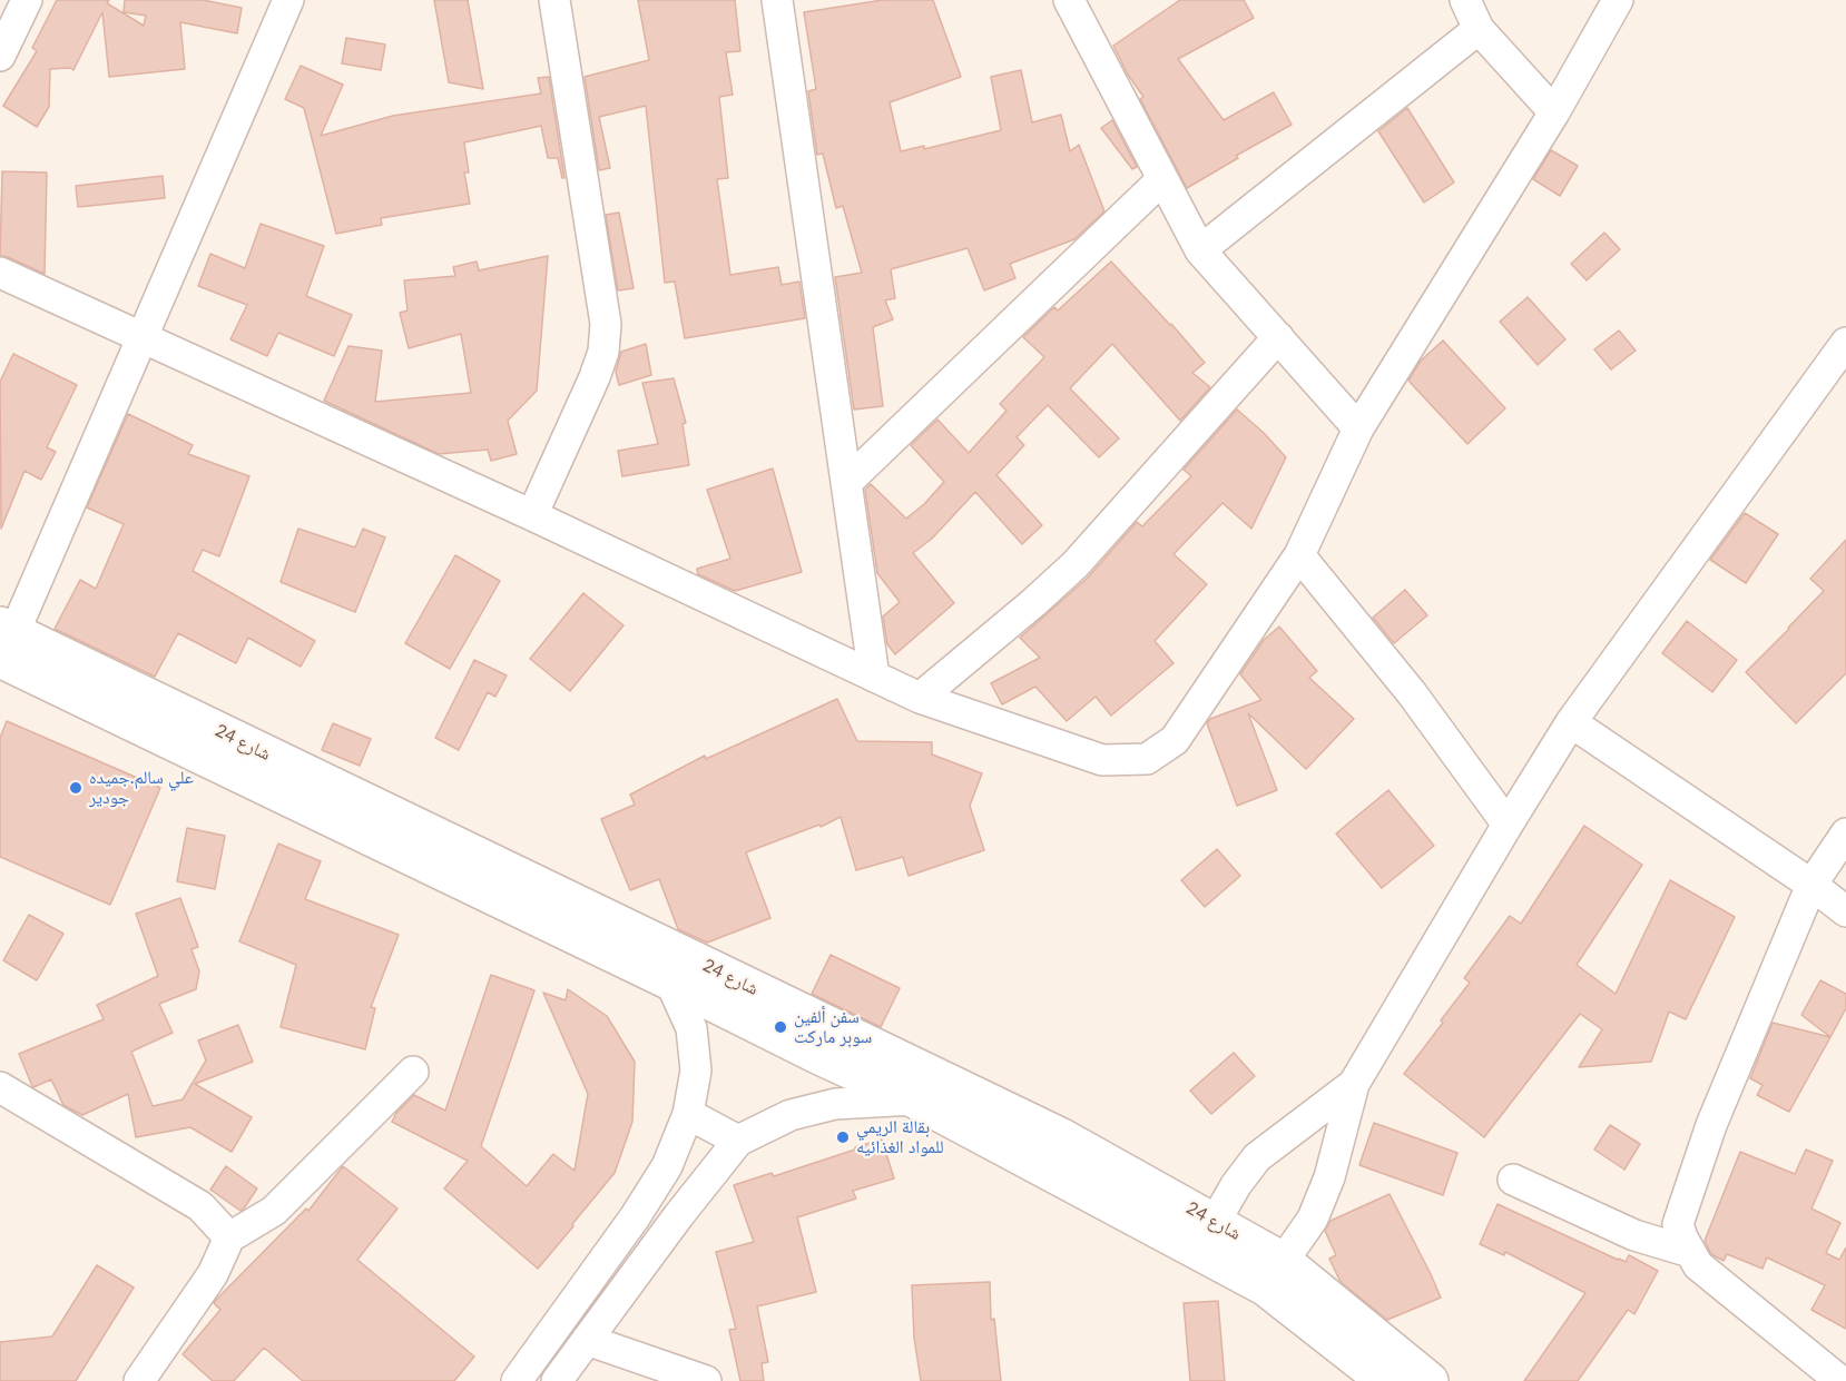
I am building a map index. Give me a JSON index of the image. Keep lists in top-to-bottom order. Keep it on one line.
{"streets":{"street":["شارع 24"]},"places":["علي سالم.جميده جودير","سفن ألفين سوبر ماركت","بقالة الريمي للمواد الغذائيه"]}
